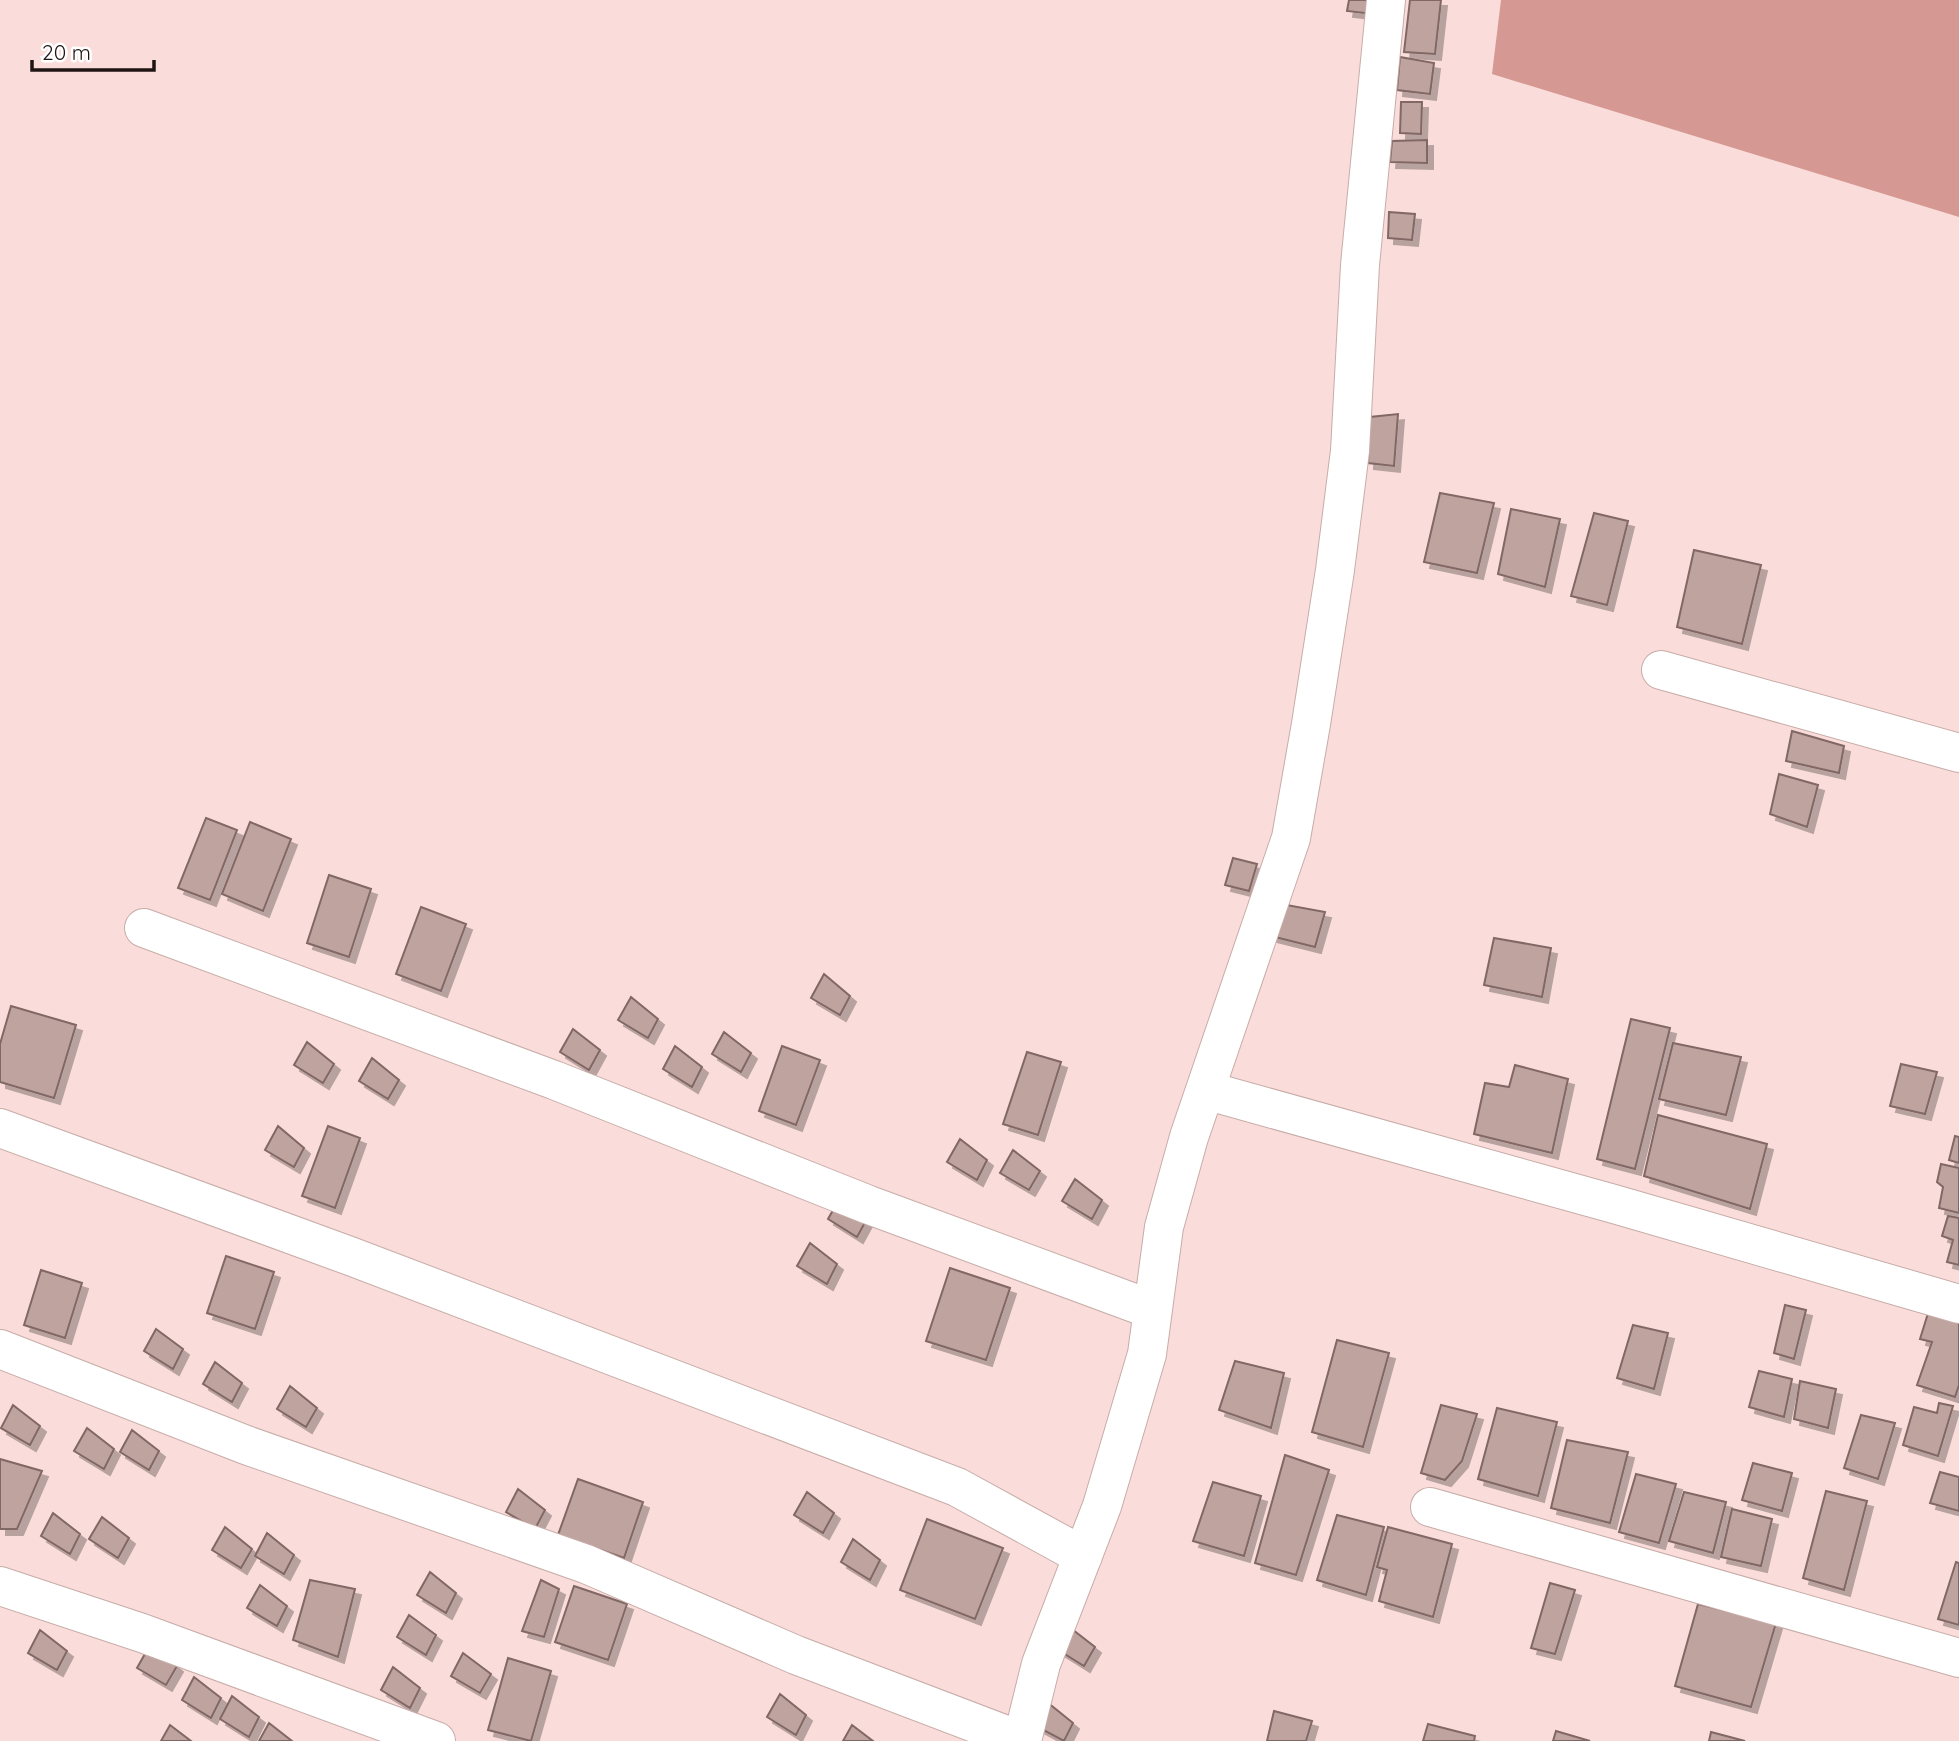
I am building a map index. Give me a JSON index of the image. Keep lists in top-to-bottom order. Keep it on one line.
{"scale_bar":"20 m"}
